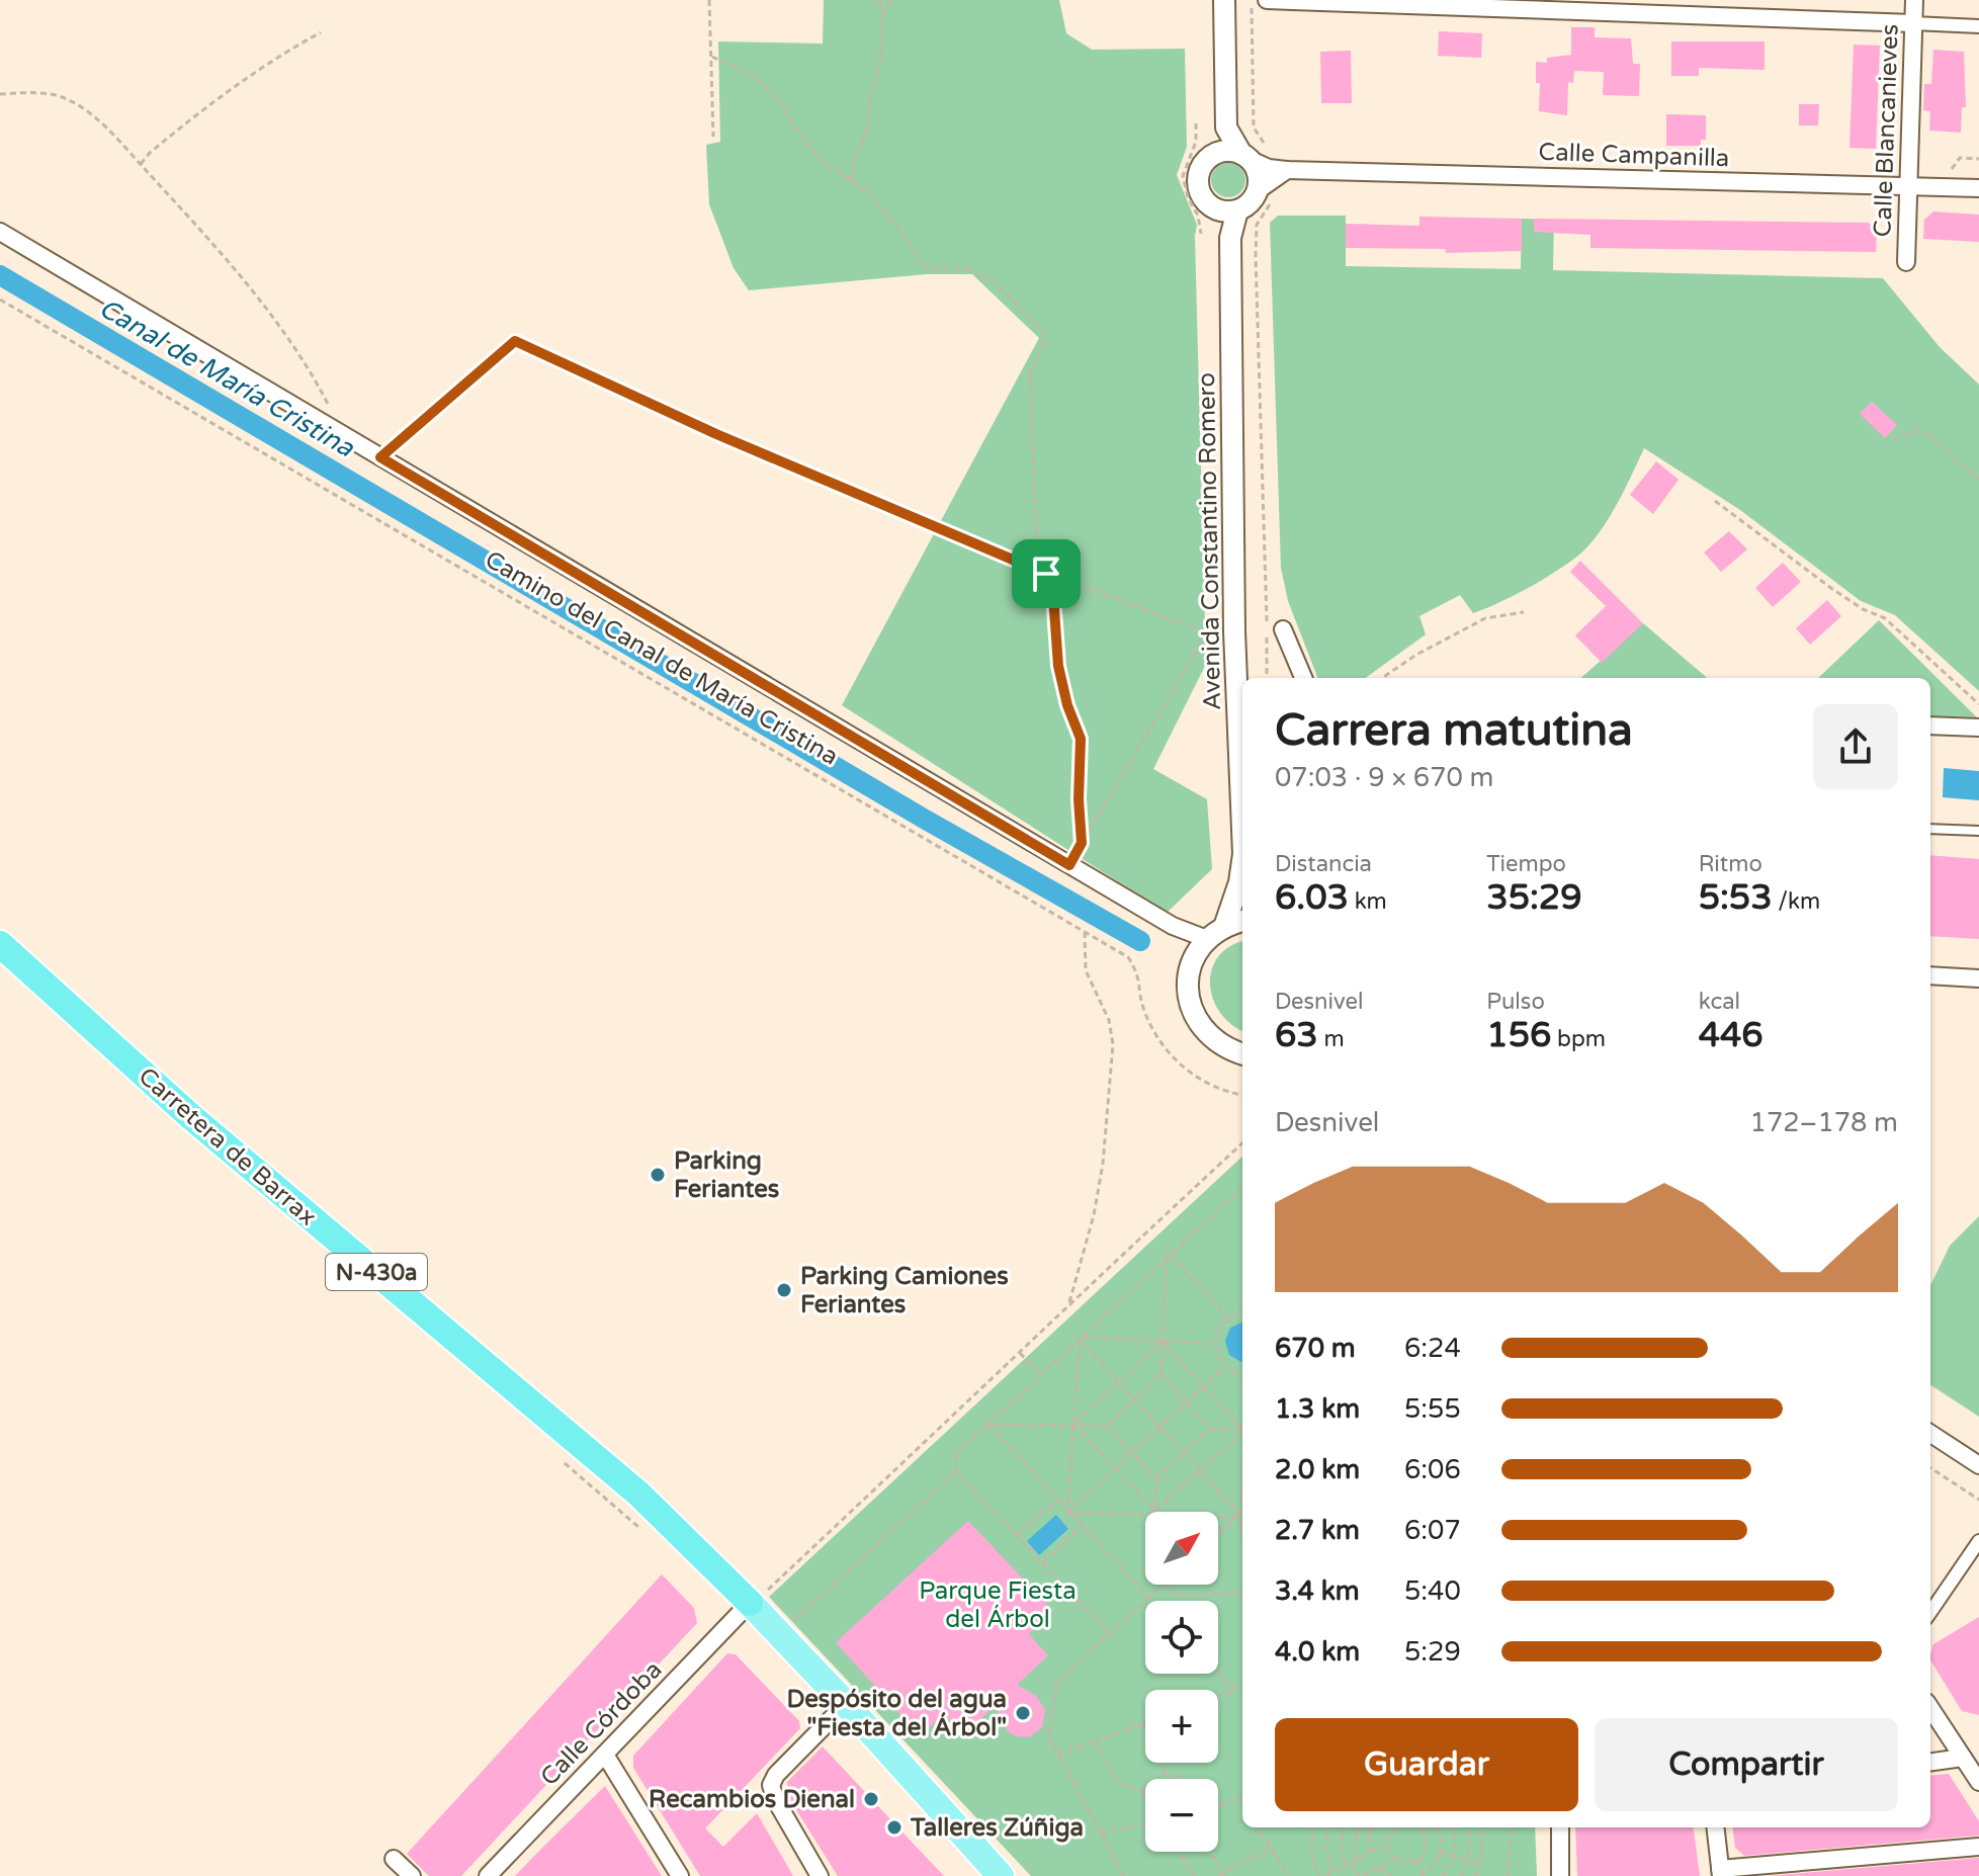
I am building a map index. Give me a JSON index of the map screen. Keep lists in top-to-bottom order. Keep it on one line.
{"streets":{"highway":["Carretera de Barrax","N-430a"],"street":["Calle Blancanieves","Calle Campanilla","Avenida Constantino Romero","Camino del Canal de María Cristina","Calle Córdoba"]},"crossings":[["Calle Blancanieves","Calle Campanilla"],["Calle Campanilla","Avenida Constantino Romero"],["Avenida Constantino Romero","Camino del Canal de María Cristina"],["Carretera de Barrax","Calle Córdoba"]],"water":["Canal de María Cristina"],"parks":["Parque Fiesta del Árbol"],"places":["Parking Feriantes","Parking Camiones Feriantes","Despósito del agua \"Fiesta del Árbol\"","Recambios Dienal","Talleres Zúñiga"],"north":"top right","page":{"heading":["Carrera matutina","07:03 · 9 × 670 m"],"stats":[["Distancia","6.03 km"],["Tiempo","35:29"],["Ritmo","5:53 /km"],["Desnivel","63 m"],["Pulso","156 bpm"],["kcal","446"]],"chart":["Desnivel","172–178 m"],"list":[{"name":"670 m","note":"6:24"},{"name":"1.3 km","note":"5:55"},{"name":"2.0 km","note":"6:06"},{"name":"2.7 km","note":"6:07"},{"name":"3.4 km","note":"5:40"},{"name":"4.0 km","note":"5:29"}],"map_buttons":["+","−"],"buttons":["Guardar","Compartir"]}}
